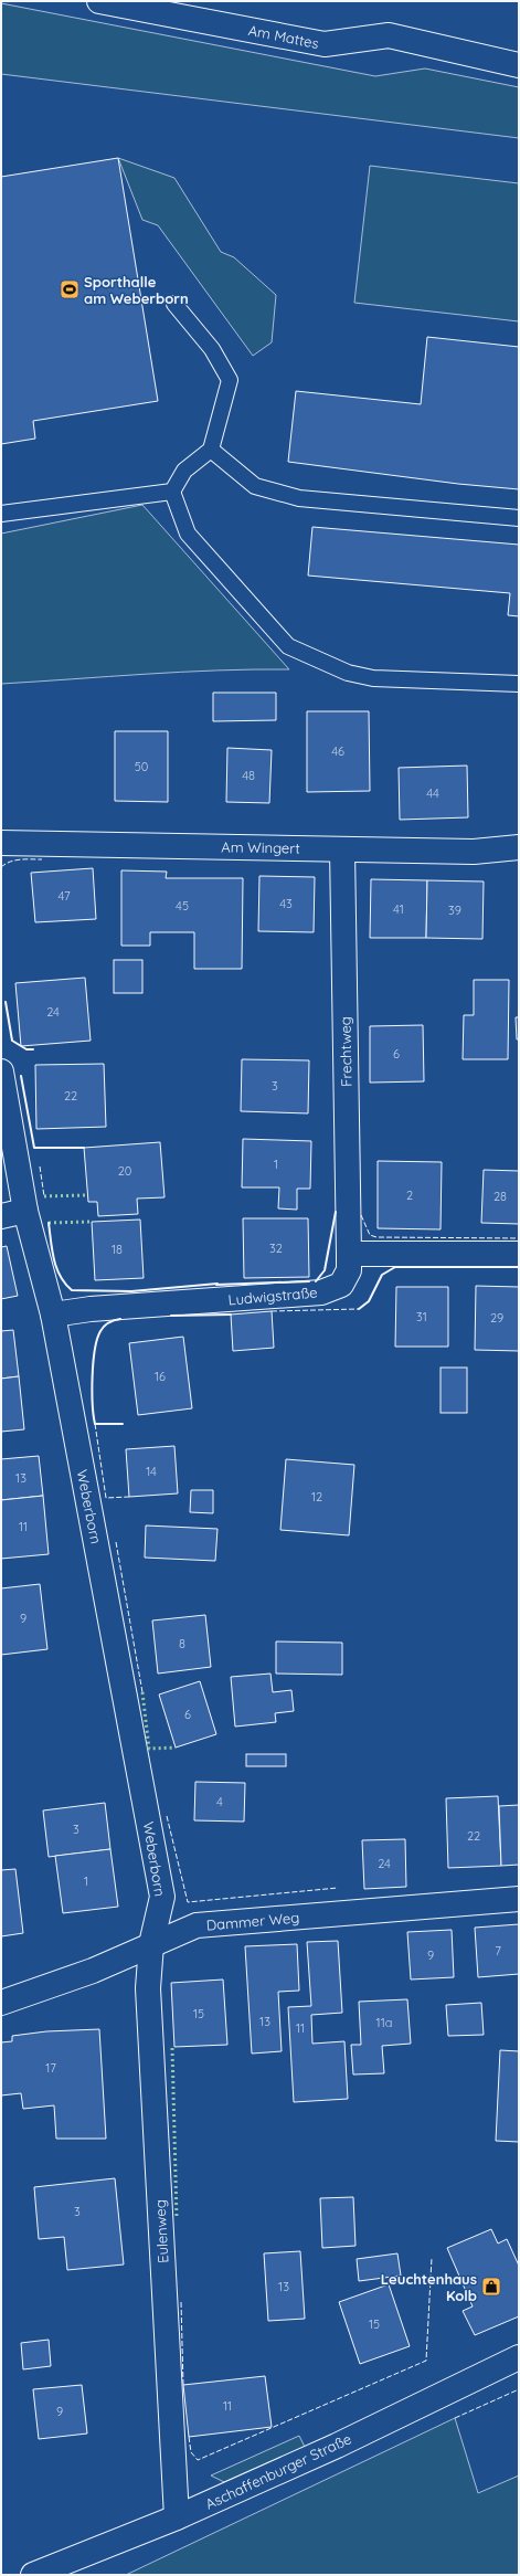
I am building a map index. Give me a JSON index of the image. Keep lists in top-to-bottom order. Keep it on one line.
{"streets":{"street":["Am Mattes","Am Wingert","Frechtweg","Ludwigstraße","Weberborn","Dammer Weg","Eulenweg","Aschaffenburger Straße"]},"crossings":[["Am Wingert","Frechtweg"],["Frechtweg","Ludwigstraße"],["Ludwigstraße","Weberborn"],["Weberborn","Dammer Weg"],["Weberborn","Eulenweg"],["Dammer Weg","Eulenweg"],["Eulenweg","Aschaffenburger Straße"]],"places":{"sports":["Sporthalle am Weberborn"],"shop":["Leuchtenhaus Kolb"]},"house_numbers":["46","50","48","44","47","43","45","41","39","24","6","3","22","1","20","2","28","32","18","31","29","16","14","13","12","11","9","8","6","4","3","22","24","1","7","9","15","13","11a","11","17","3","13","15","11","9"]}
